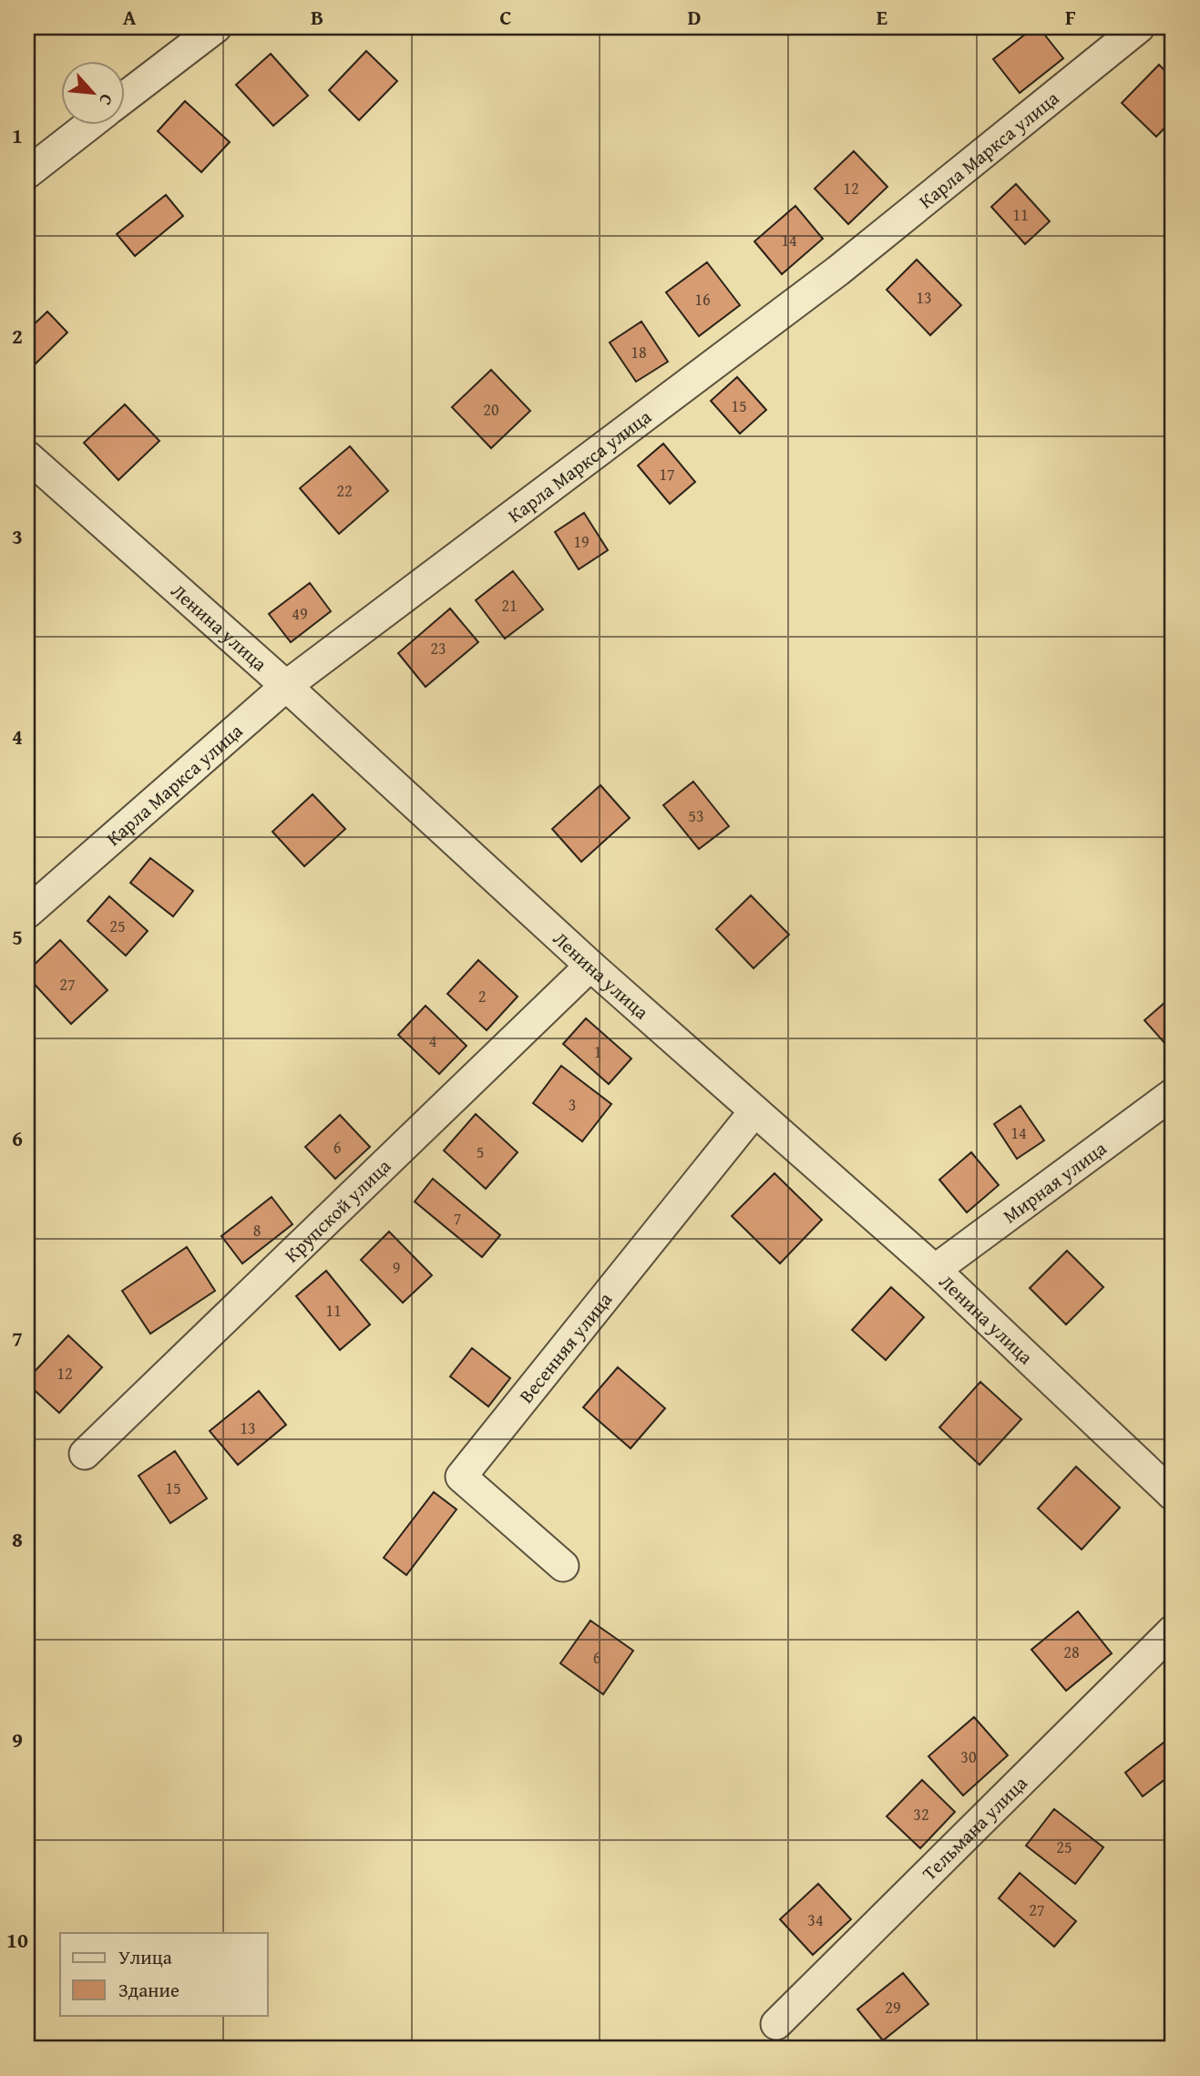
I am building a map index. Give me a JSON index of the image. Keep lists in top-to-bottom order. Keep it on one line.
{"streets":{"street":["Карла Маркса улица","Ленина улица","Мирная улица","Крупской улица","Весенняя улица","Тельмана улица"]},"crossings":[["Карла Маркса улица","Ленина улица"],["Ленина улица","Мирная улица"],["Ленина улица","Крупской улица"],["Ленина улица","Весенняя улица"]],"house_numbers":["12","11","14","13","16","18","15","20","17","22","19","21","49","23","53","25","27","2","4","1","3","14","6","5","7","8","9","11","12","13","15","28","6","30","32","25","27","34","29"],"legend":["Улица","Здание"],"north":"bottom right","grid":{"columns":["A","B","C","D","E","F"],"rows":["1","2","3","4","5","6","7","8","9","10"]}}
